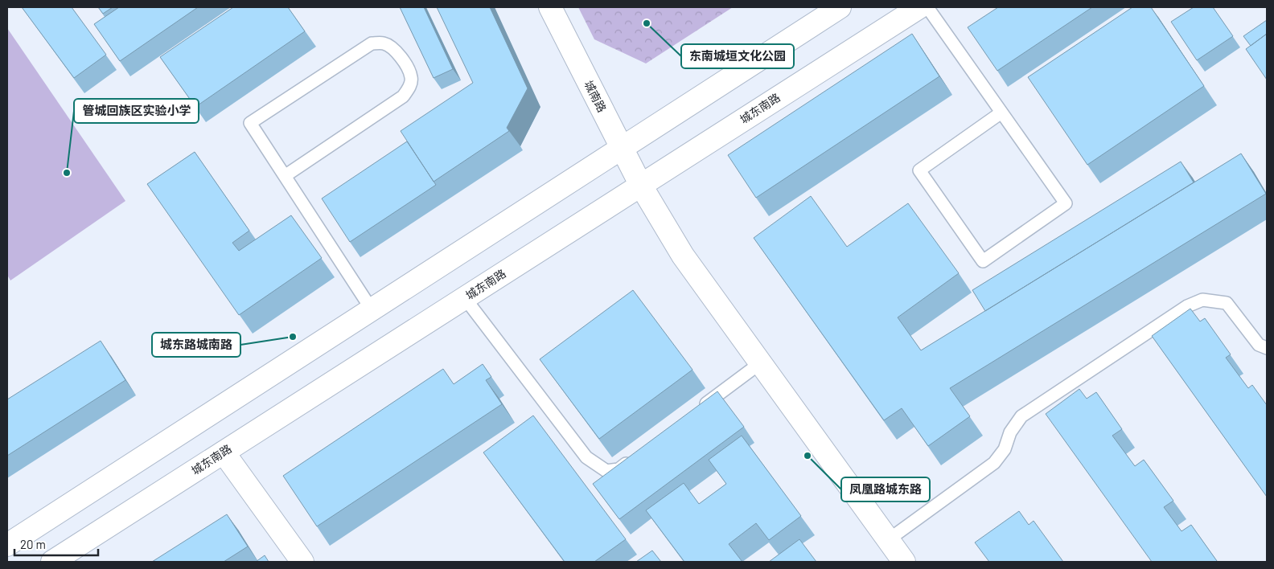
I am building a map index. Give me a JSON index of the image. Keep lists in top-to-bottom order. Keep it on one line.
{"streets":{"main road":["城南路","城东南路"]},"crossings":[["城南路","城东南路"]],"places":["东南城垣文化公园","管城回族区实验小学","城东路城南路","凤凰路城东路"],"scale_bar":"20 m"}
